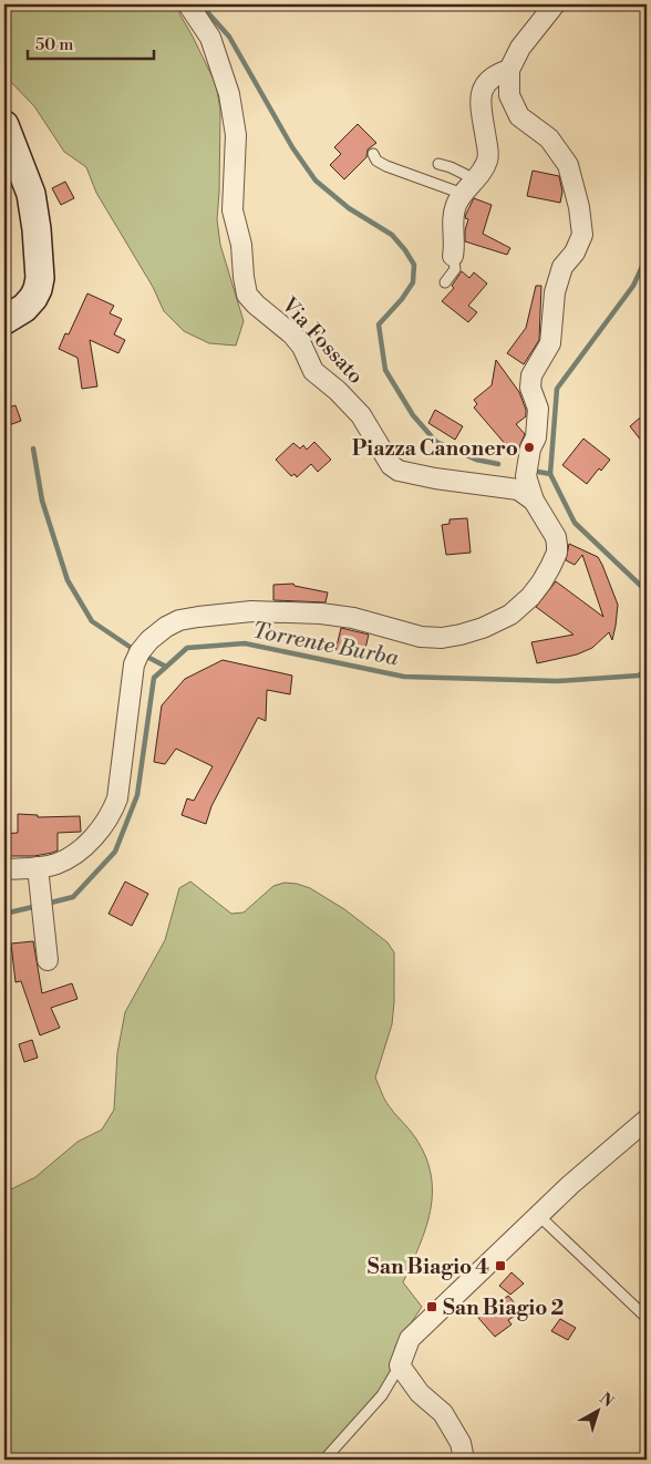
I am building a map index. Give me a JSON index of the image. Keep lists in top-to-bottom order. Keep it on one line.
{"streets":{"street":["Via Fossato"]},"water":["Torrente Burba"],"places":{"other":["Piazza Canonero"],"transit":["San Biagio 4","San Biagio 2"]},"scale_bar":"50 m","north":"top right"}
